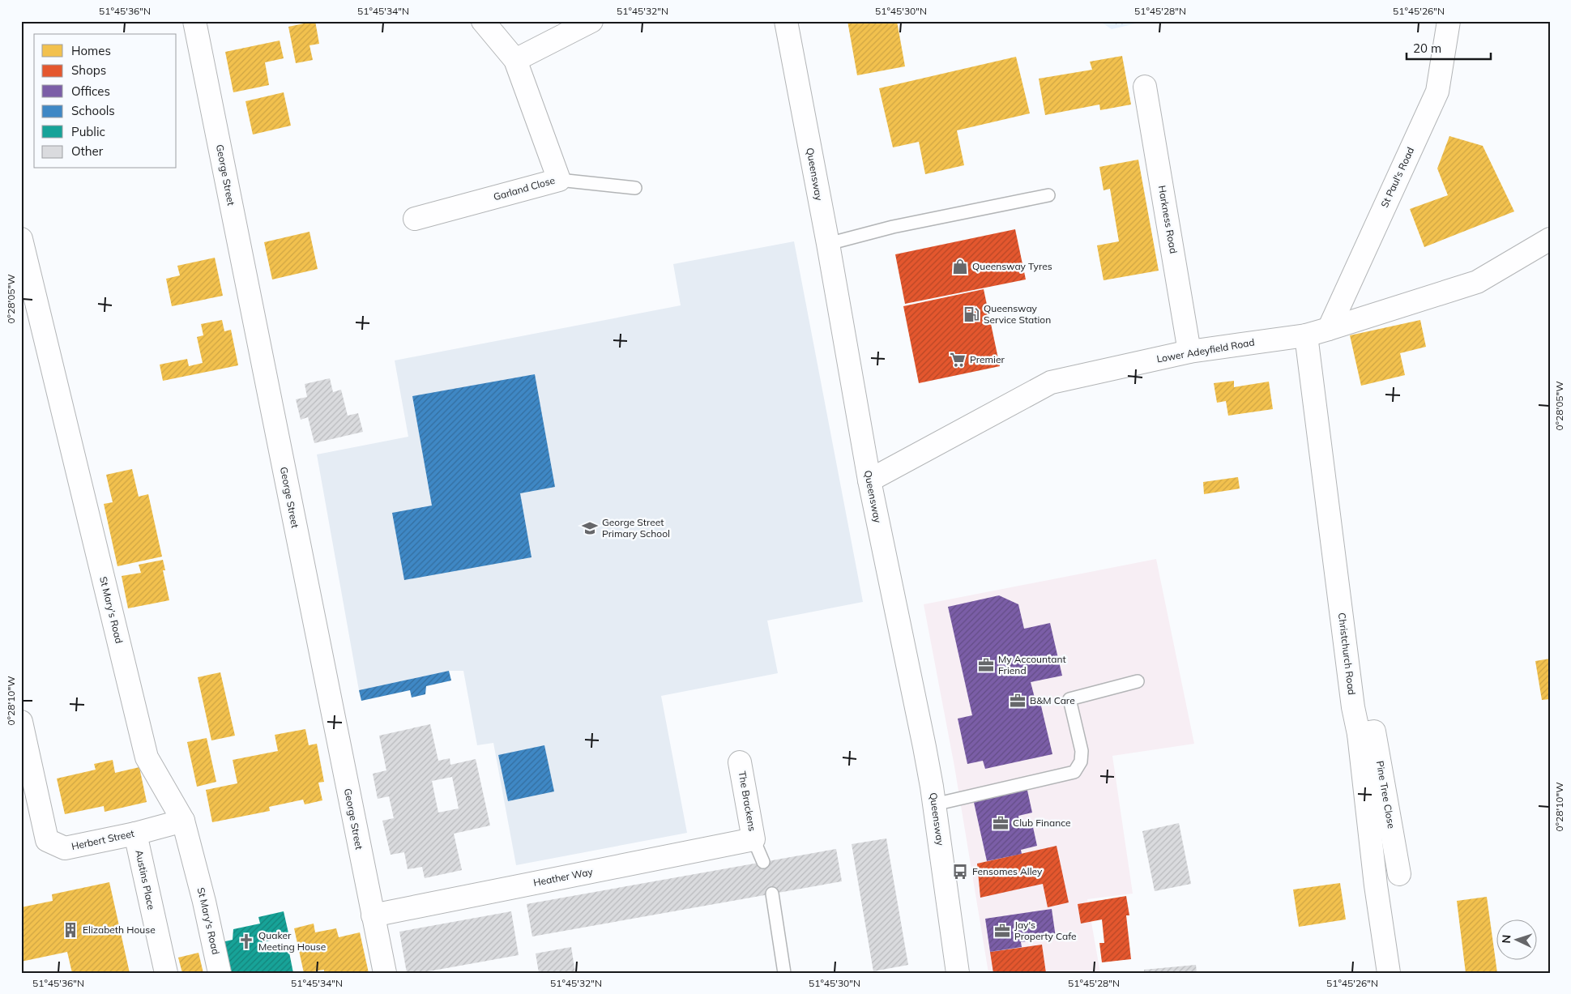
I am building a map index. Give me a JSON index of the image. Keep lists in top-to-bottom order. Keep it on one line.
{"streets":{"street":["Queensway","George Street","St Paul's Road","Garland Close","Harkness Road","Lower Adeyfield Road","St Mary's Road","Christchurch Road","Pine Tree Close","The Brackens","Herbert Street","Heather Way","Austins Place"]},"crossings":[["Queensway","Lower Adeyfield Road"],["George Street","Heather Way"],["St Paul's Road","Lower Adeyfield Road"],["Harkness Road","Lower Adeyfield Road"],["Lower Adeyfield Road","Christchurch Road"],["St Mary's Road","Herbert Street"],["Christchurch Road","Pine Tree Close"],["The Brackens","Heather Way"],["Herbert Street","Austins Place"]],"places":{"shop":["Queensway Tyres"],"fuel station":["Queensway Service Station"],"supermarket":["Premier"],"school or university":["George Street Primary School"],"office":["My Accountant Friend","B&M Care","Club Finance","Jay's Property Cafe"],"bus stop":["Fensomes Alley"],"building":["Elizabeth House"],"church":["Quaker Meeting House"]},"legend":["Homes","Shops","Offices","Schools","Public","Other"],"scale_bar":"20 m","north":"left","coordinates":["51°45'36\"N","51°45'34\"N","51°45'32\"N","51°45'30\"N","51°45'28\"N","51°45'26\"N","0°28'05\"W","0°28'10\"W"]}
